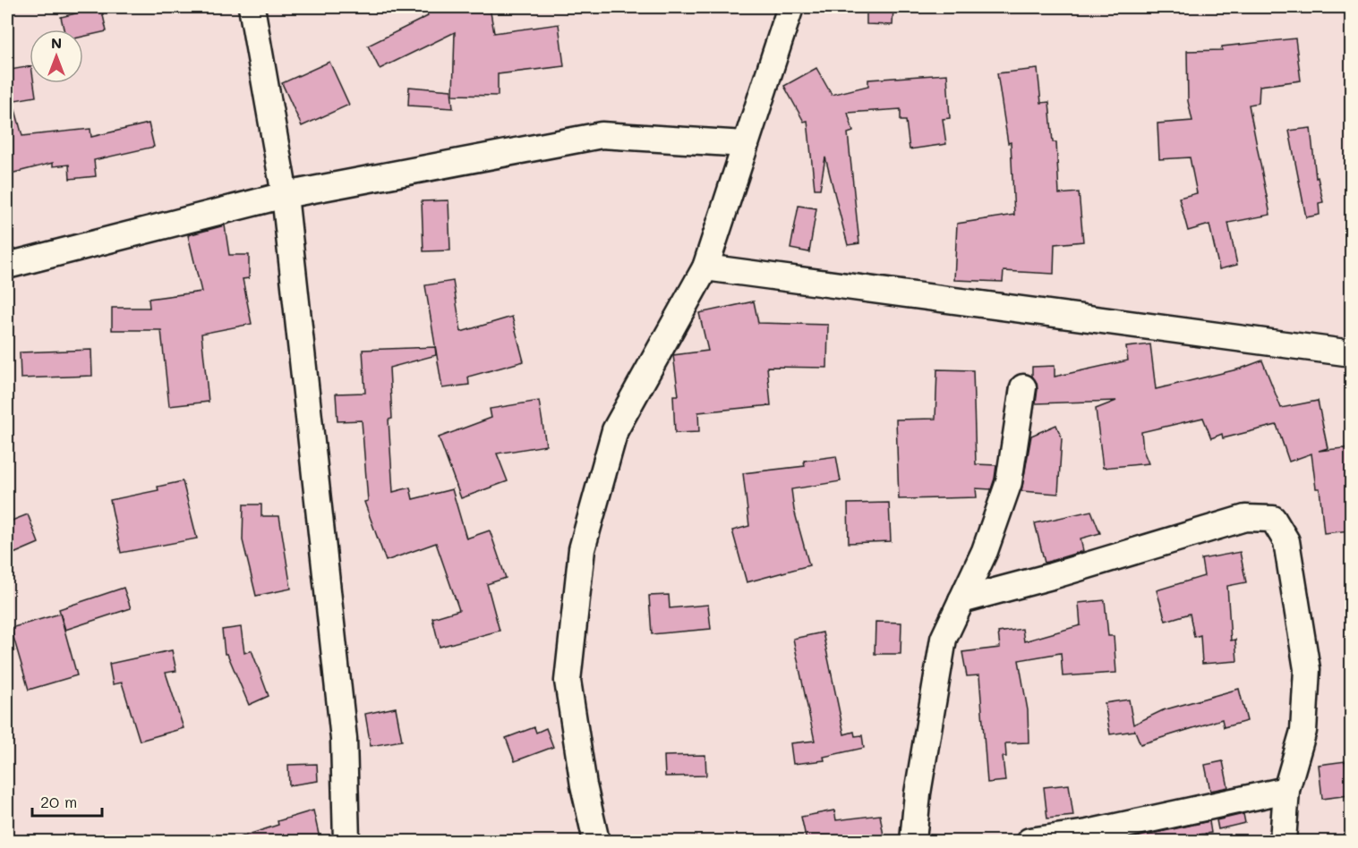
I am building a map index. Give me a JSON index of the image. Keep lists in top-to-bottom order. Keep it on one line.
{"scale_bar":"20 m","north":"top"}
